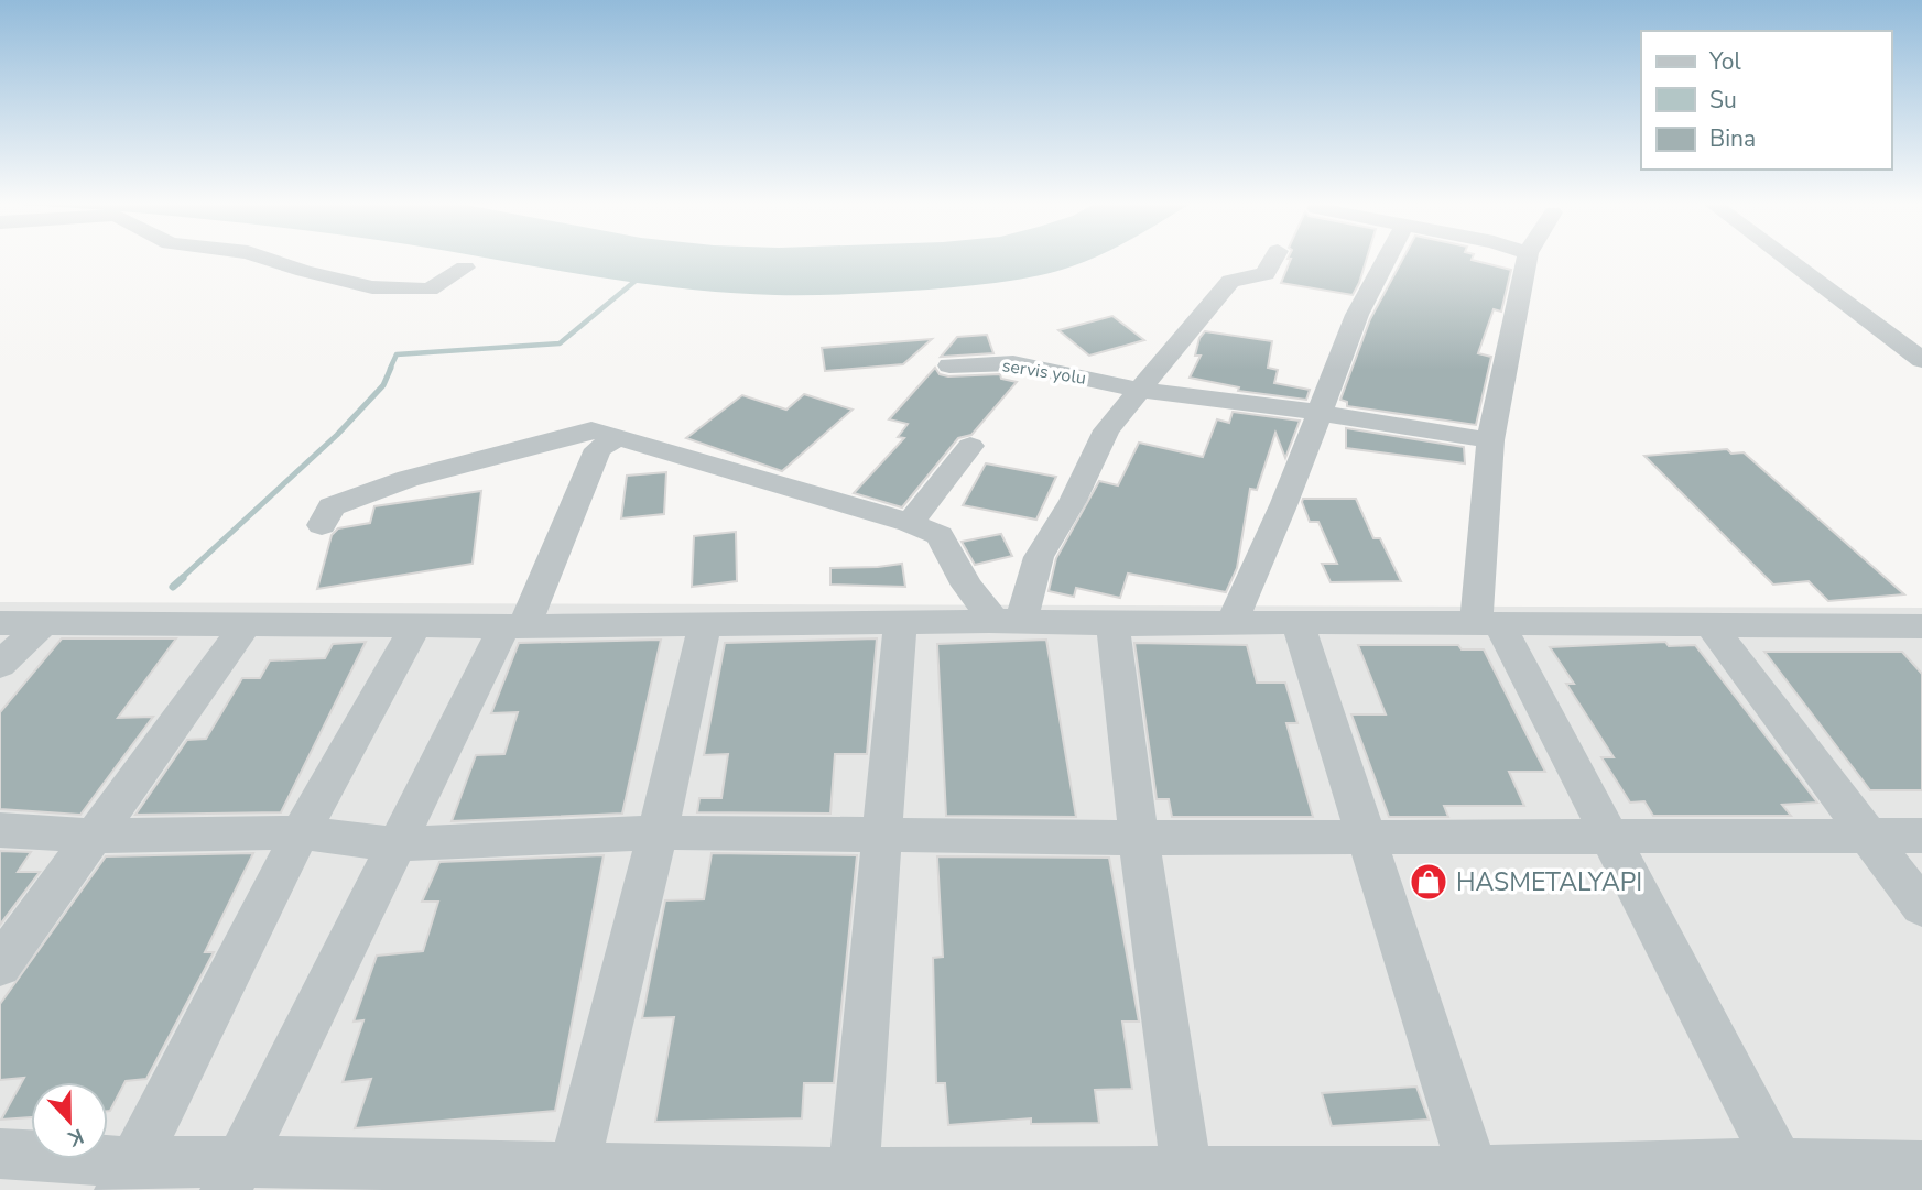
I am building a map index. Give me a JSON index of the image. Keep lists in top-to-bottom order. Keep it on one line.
{"streets":{"street":["servis yolu"]},"places":{"shop":["HASMETALYAPI"]},"legend":["Yol","Su","Bina"],"north":"bottom"}
